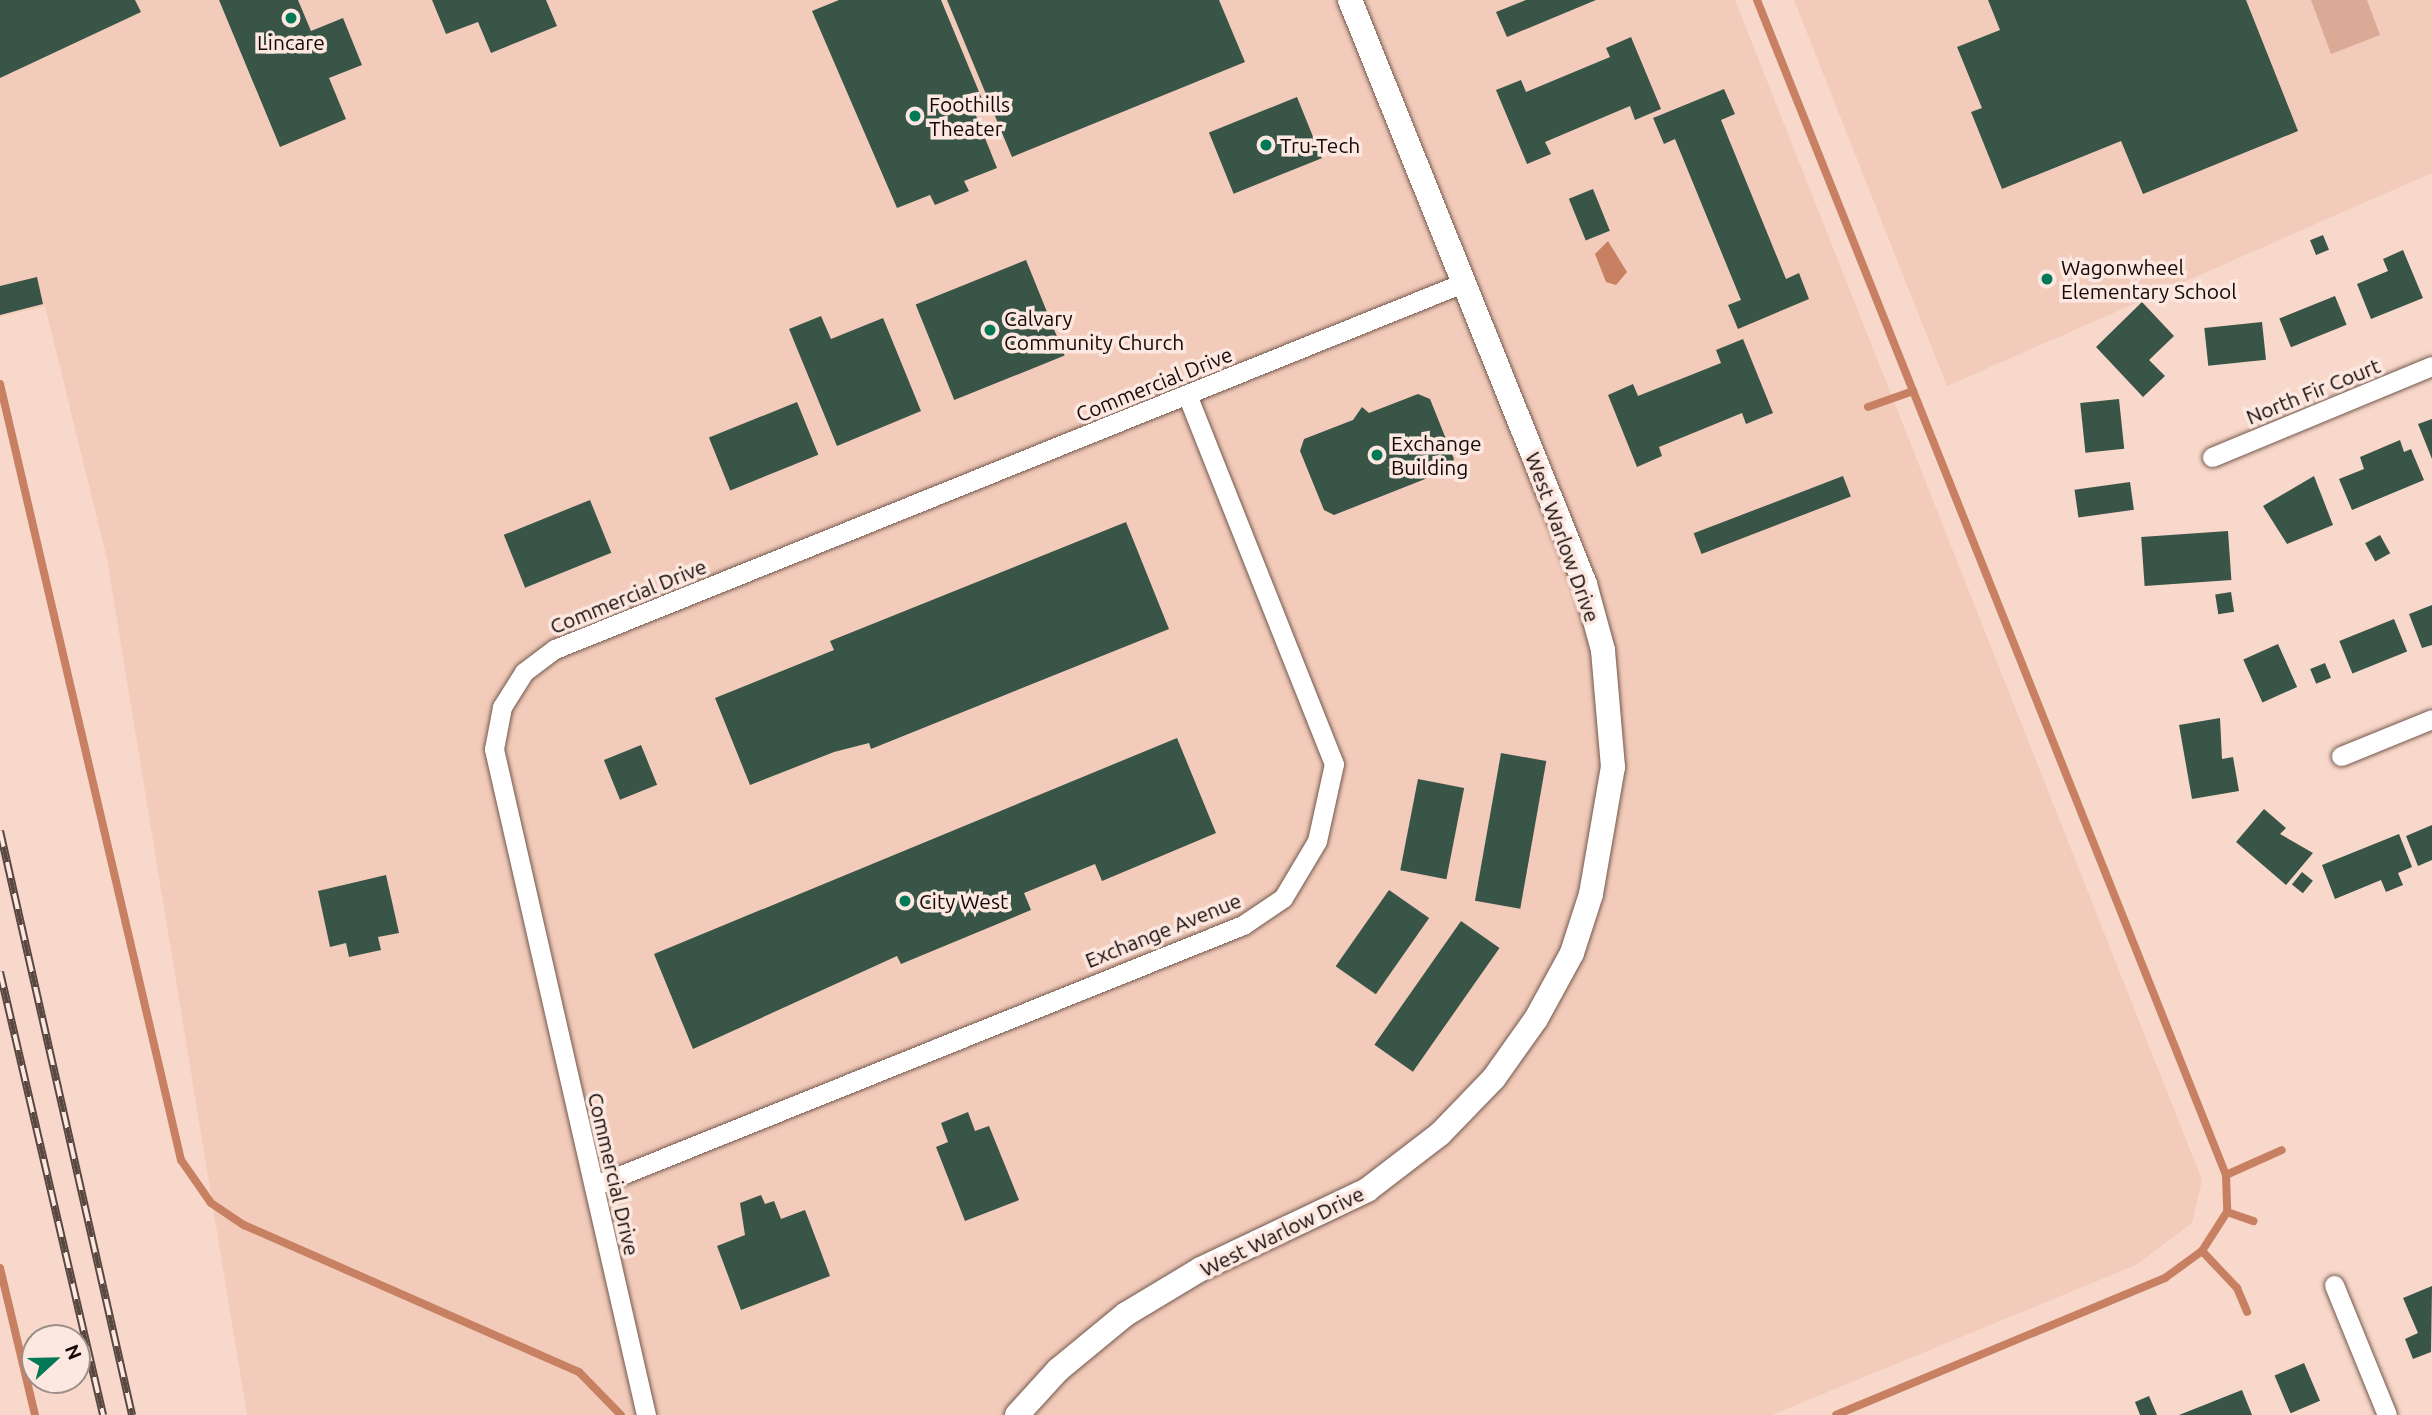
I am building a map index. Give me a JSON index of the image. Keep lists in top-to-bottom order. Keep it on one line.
{"streets":{"street":["Commercial Drive","North Fir Court","West Warlow Drive","Exchange Avenue"]},"crossings":[["Commercial Drive","West Warlow Drive"],["Commercial Drive","Exchange Avenue"]],"places":["Lincare","Foothills Theater","Tru-Tech","Wagonwheel Elementary School","Calvary Community Church","Exchange Building","City West"],"north":"right"}
